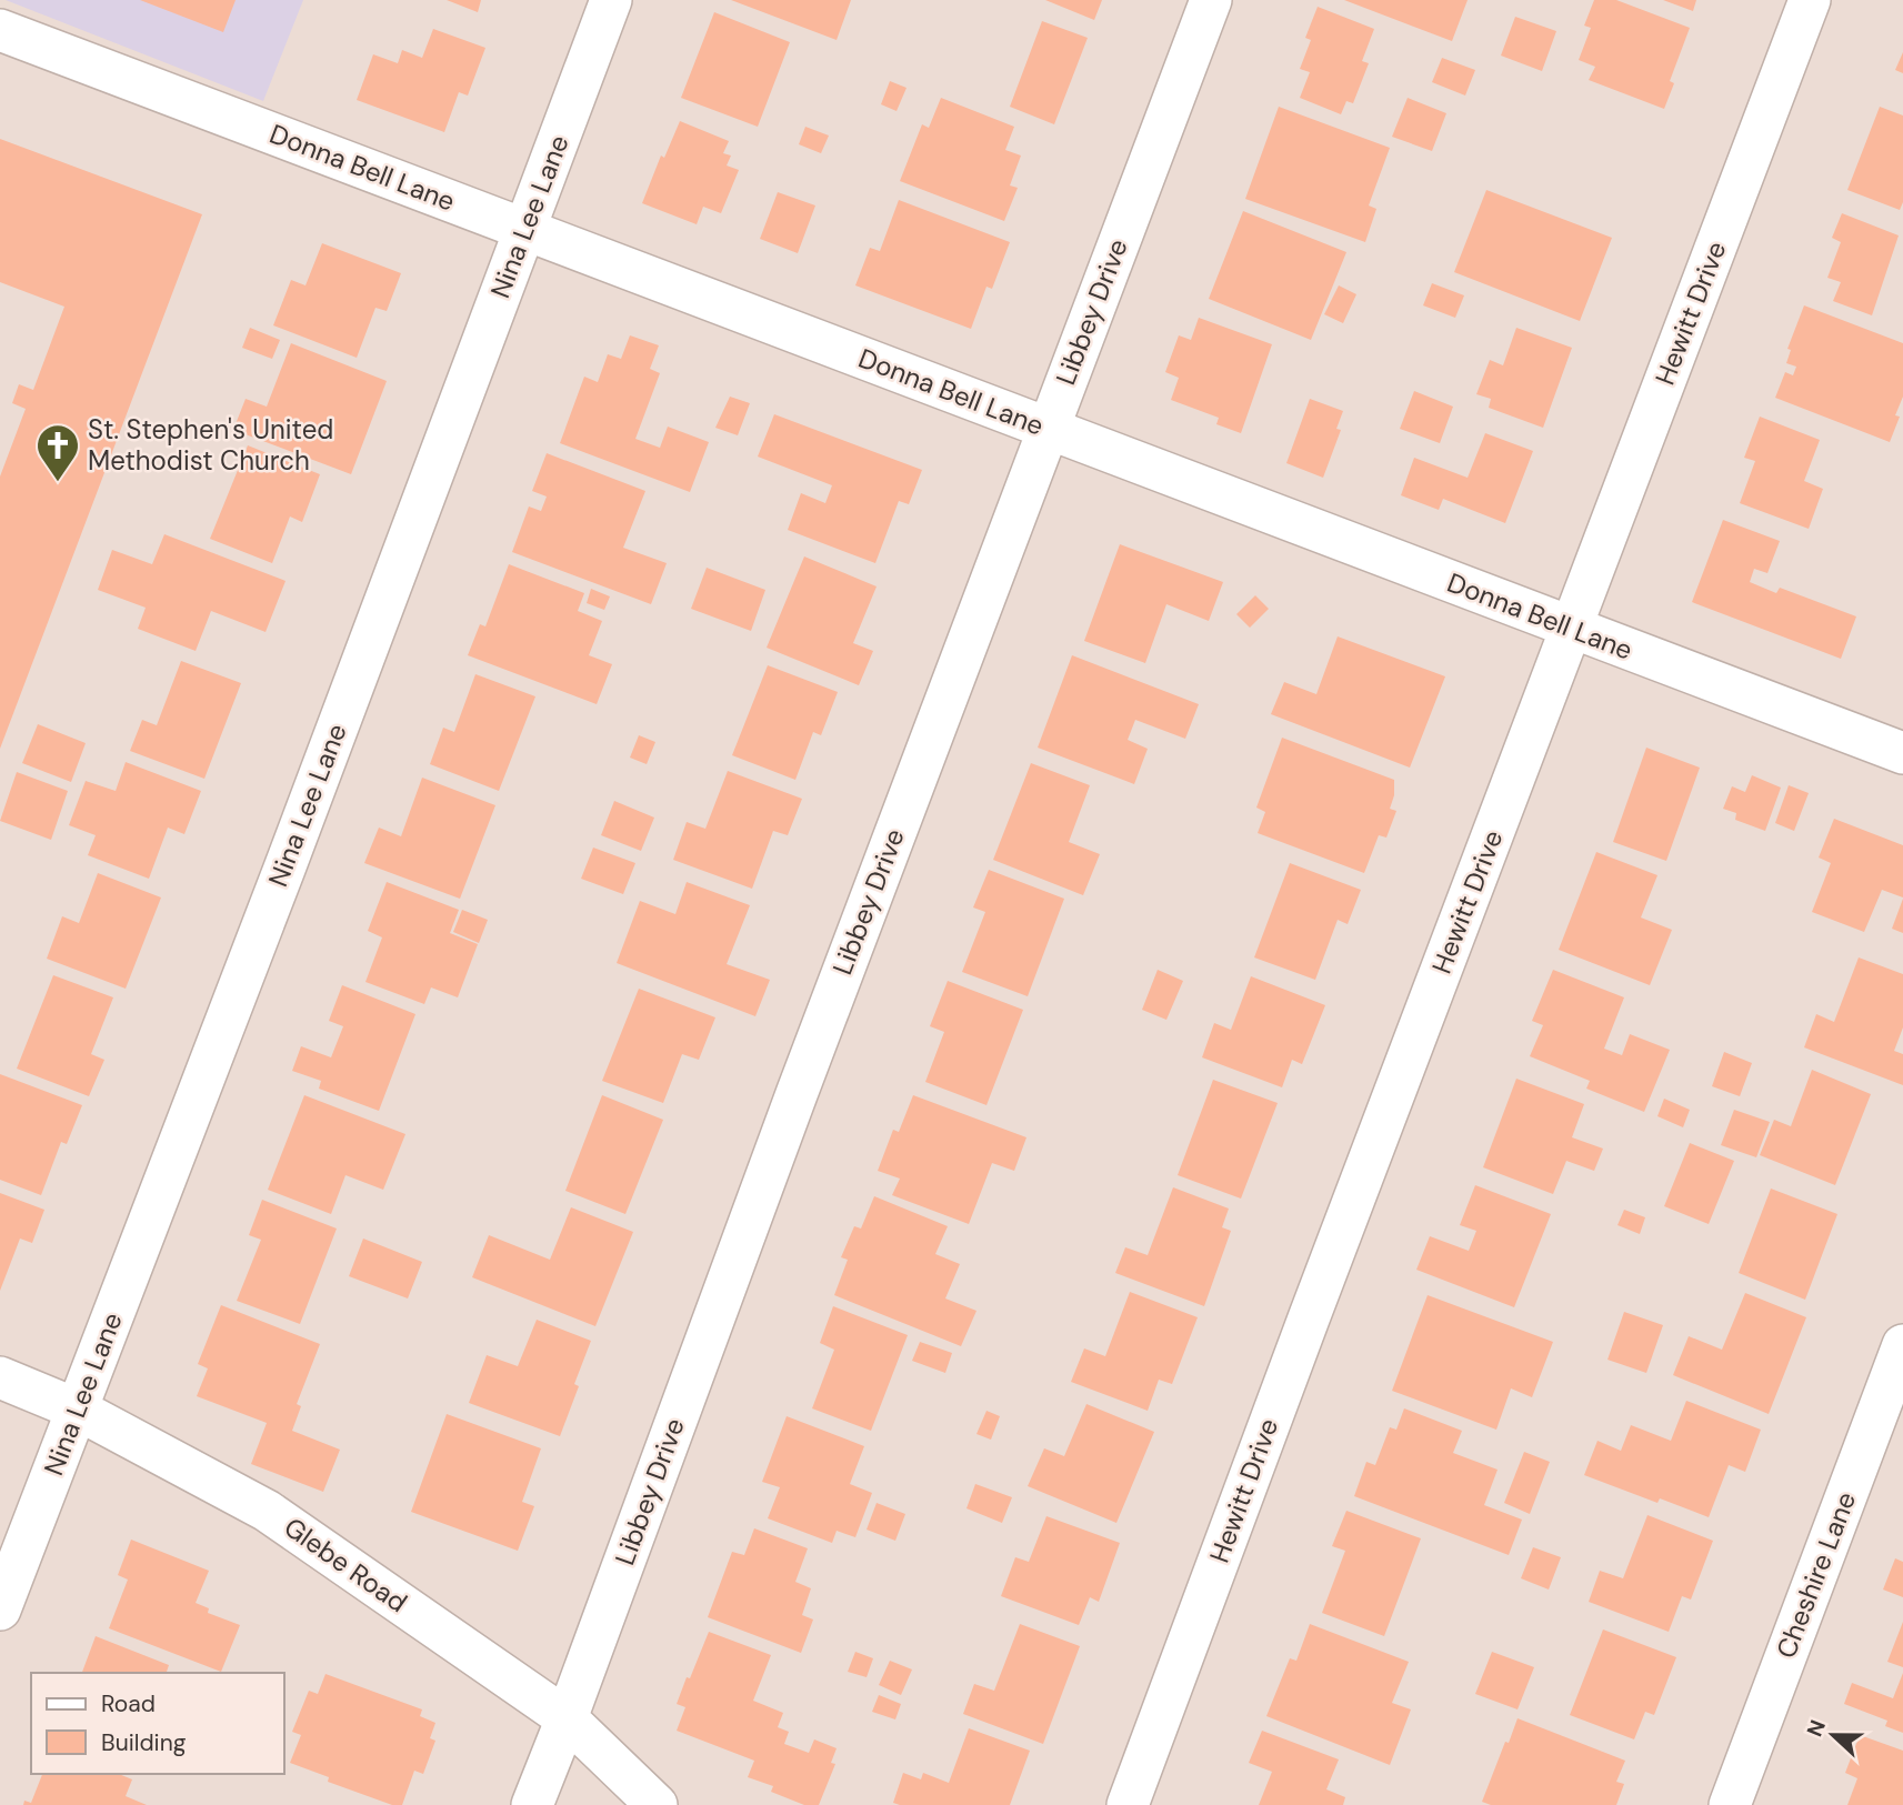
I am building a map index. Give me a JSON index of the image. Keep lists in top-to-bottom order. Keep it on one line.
{"streets":{"street":["Donna Bell Lane","Nina Lee Lane","Libbey Drive","Hewitt Drive","Glebe Road","Cheshire Lane"]},"crossings":[["Donna Bell Lane","Nina Lee Lane"],["Donna Bell Lane","Libbey Drive"],["Donna Bell Lane","Hewitt Drive"],["Nina Lee Lane","Glebe Road"],["Libbey Drive","Glebe Road"]],"places":{"church":["St. Stephen's United Methodist Church"]},"legend":["Road","Building"],"north":"left"}
